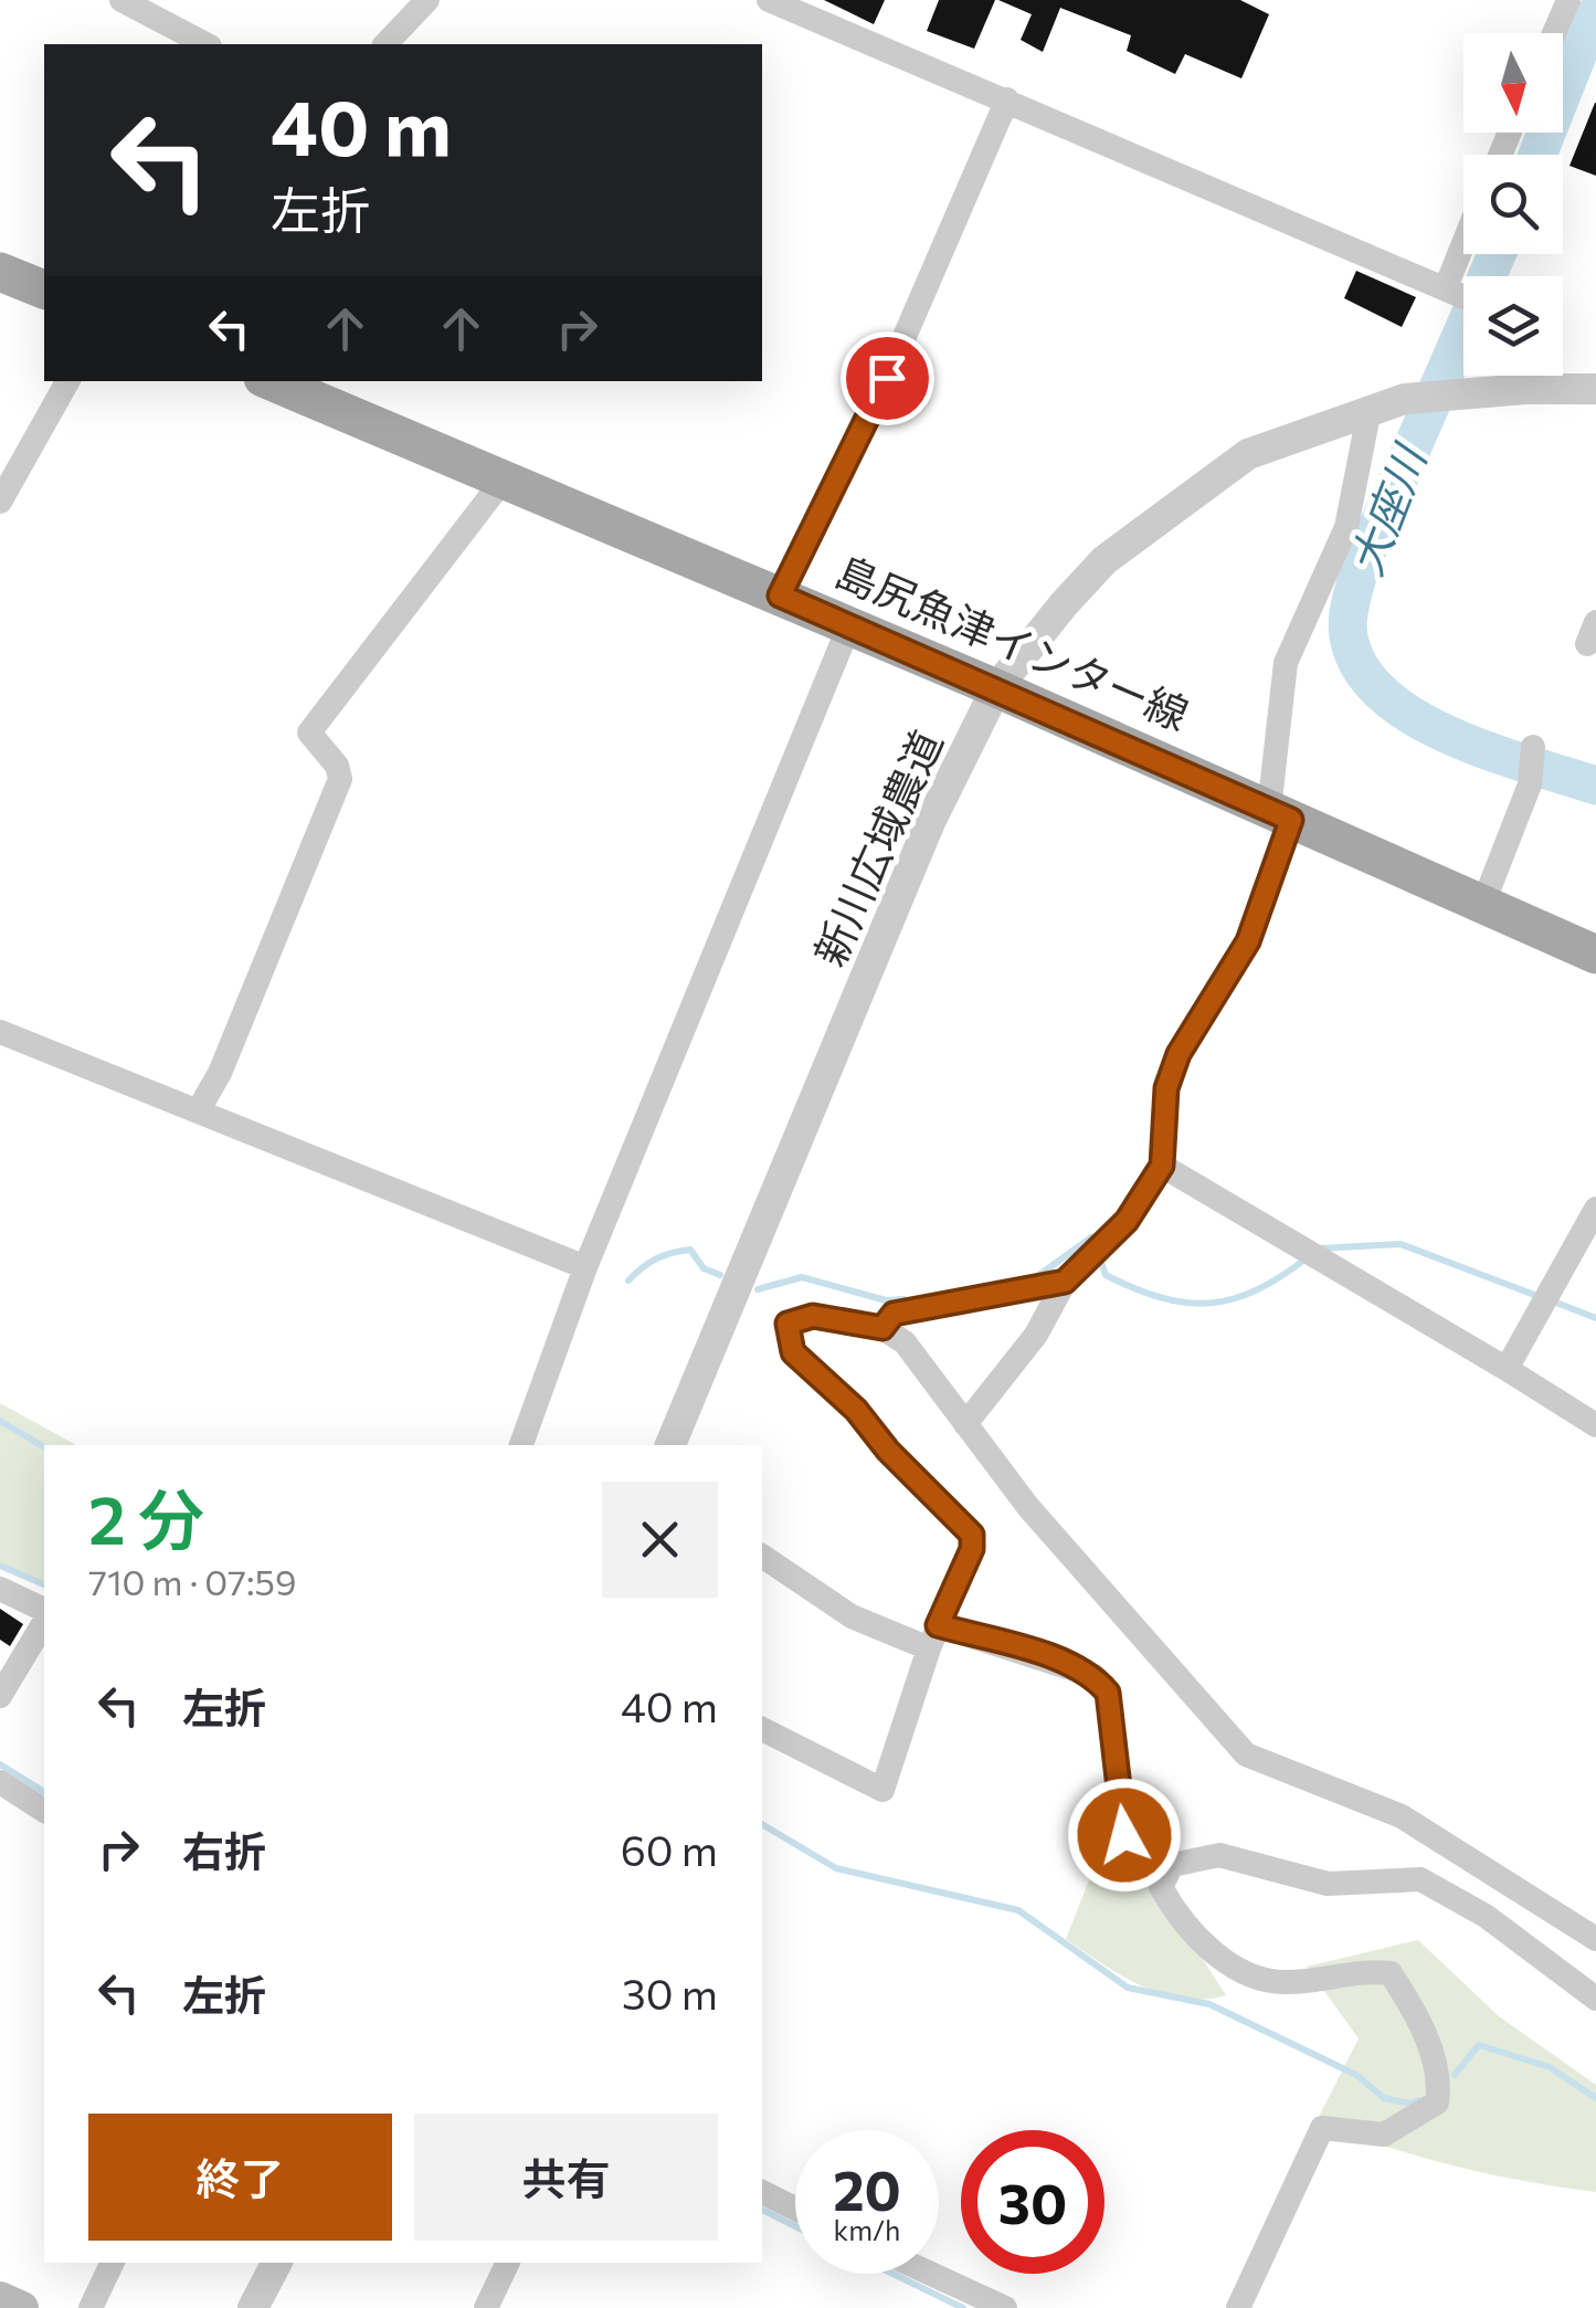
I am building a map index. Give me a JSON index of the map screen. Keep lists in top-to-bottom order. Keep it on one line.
{"streets":{"main road":["島尻魚津インター線"],"street":["新川広域農道"]},"crossings":[["島尻魚津インター線","新川広域農道"]],"water":["大座川"],"north":"bottom","page":{"turn":["40 m","左折"],"heading":["2 分","710 m · 07:59"],"list":[{"name":"左折","value":"40 m"},{"name":"右折","value":"60 m"},{"name":"左折","value":"30 m"}],"buttons":["終了","共有"],"speed":"20 km/h","limit":"30"}}
